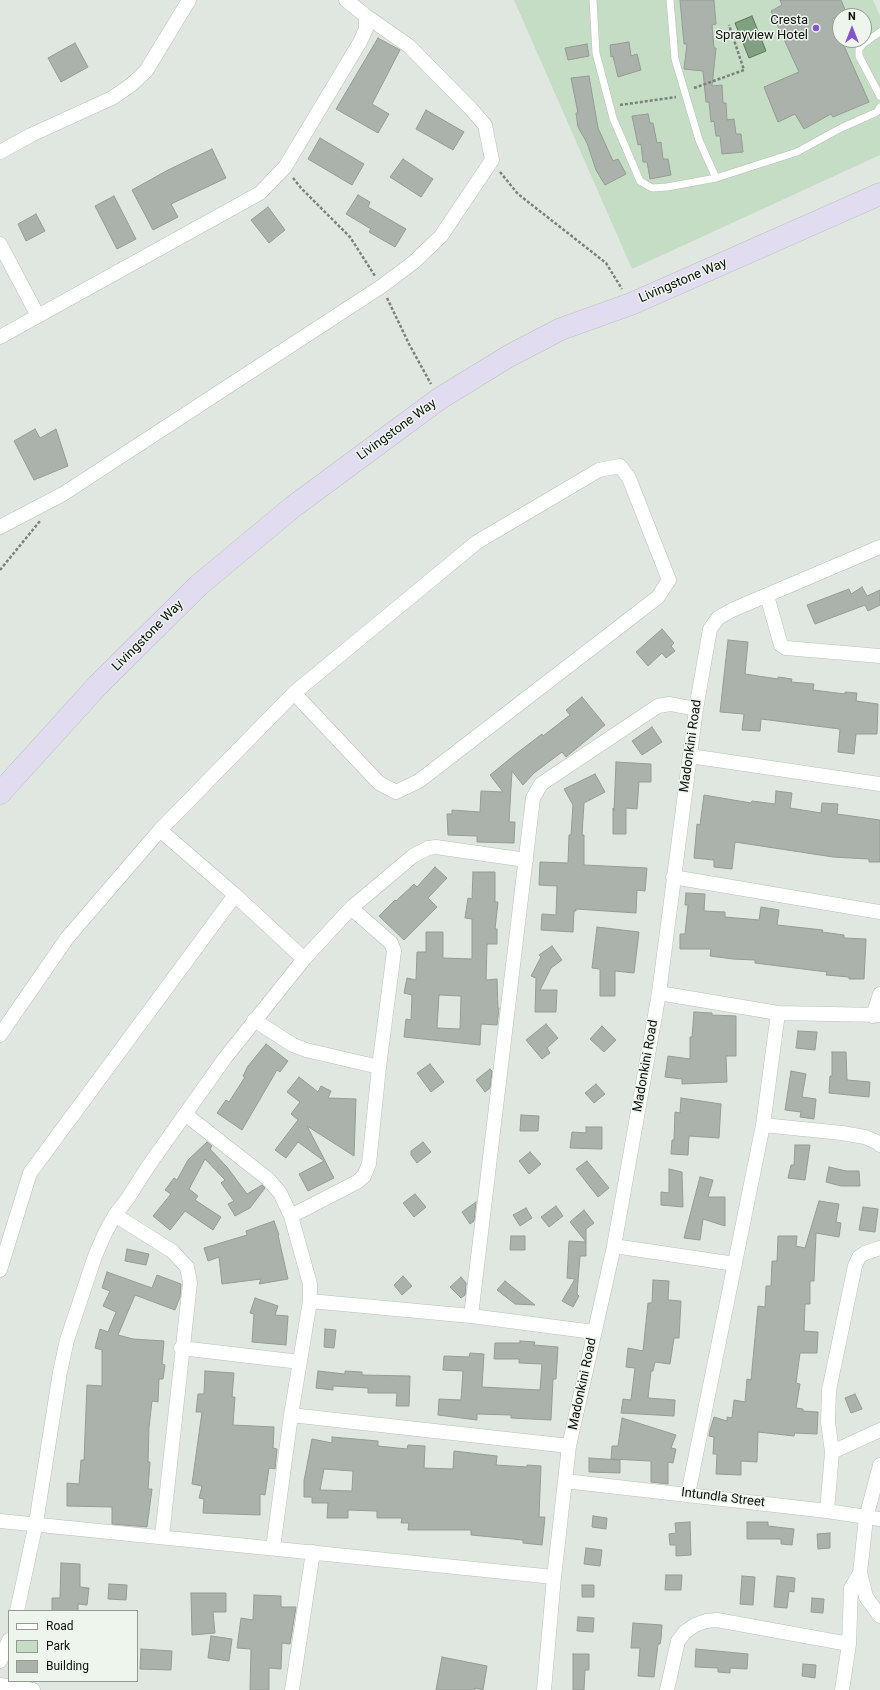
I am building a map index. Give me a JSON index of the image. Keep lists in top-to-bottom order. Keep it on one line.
{"streets":{"highway":["Livingstone Way"],"street":["Madonkini Road","Intundla Street"]},"crossings":[["Madonkini Road","Intundla Street"]],"places":["Cresta Sprayview Hotel"],"legend":["Road","Park","Building"],"north":"top"}
